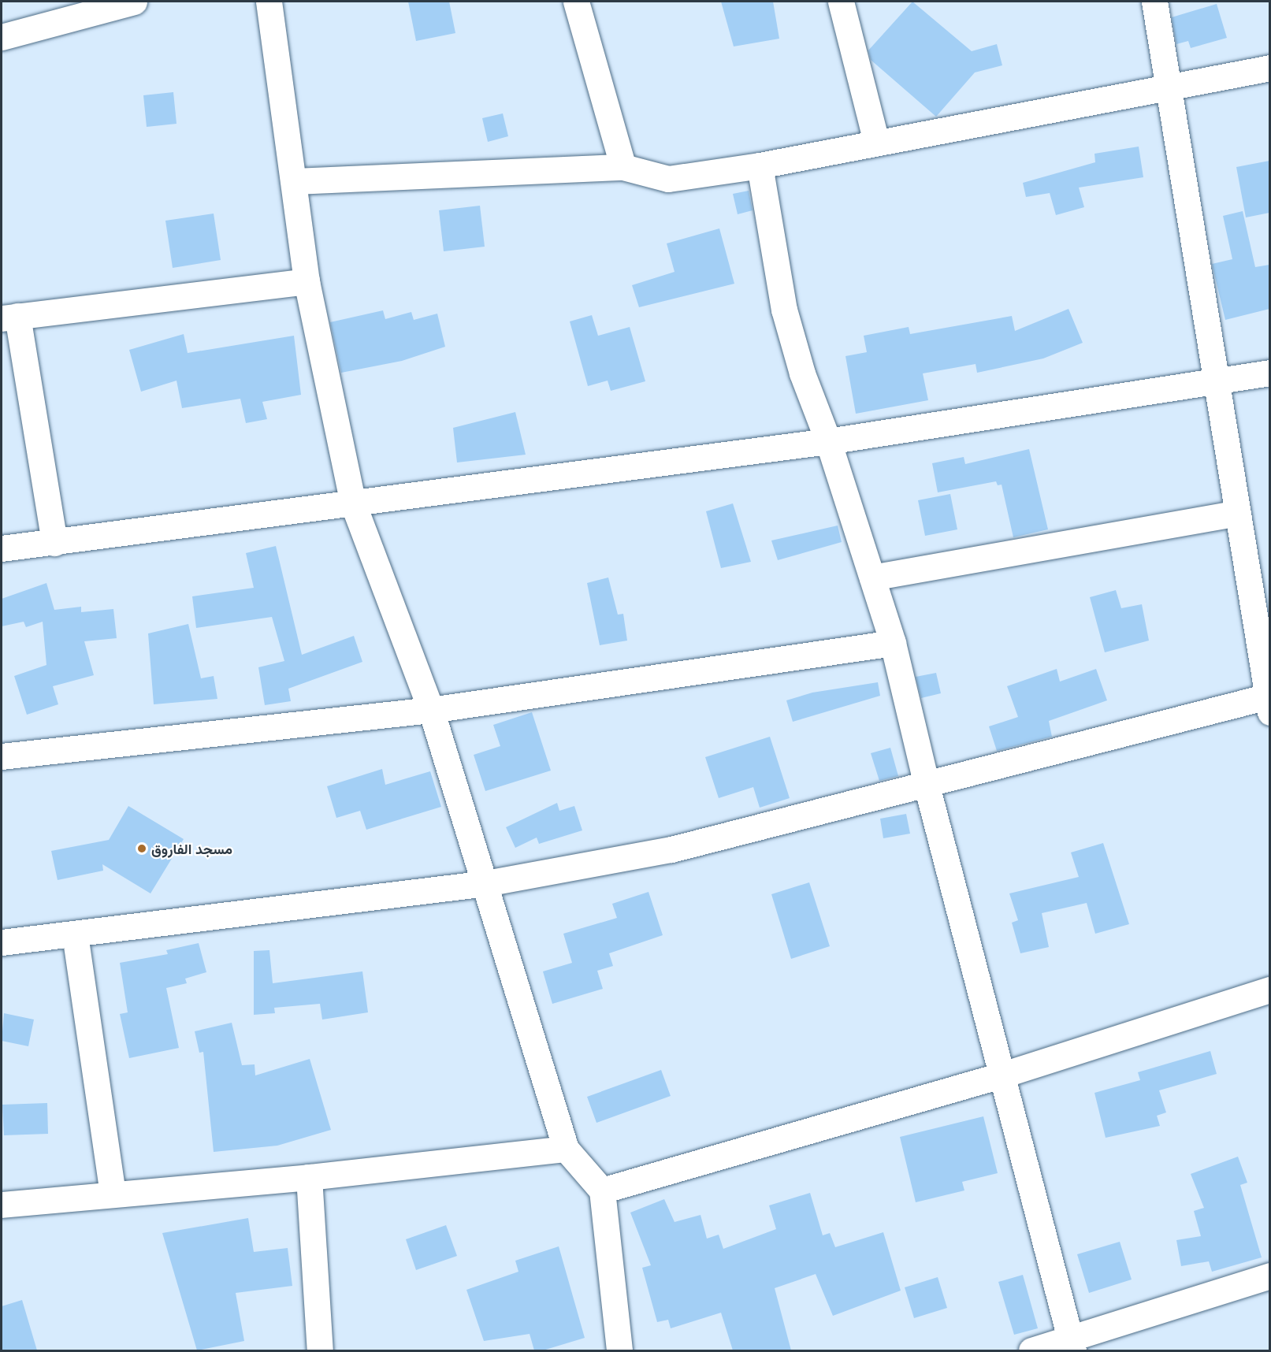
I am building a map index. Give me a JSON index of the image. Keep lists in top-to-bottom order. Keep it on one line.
{"places":["مسجد الفاروق"]}
